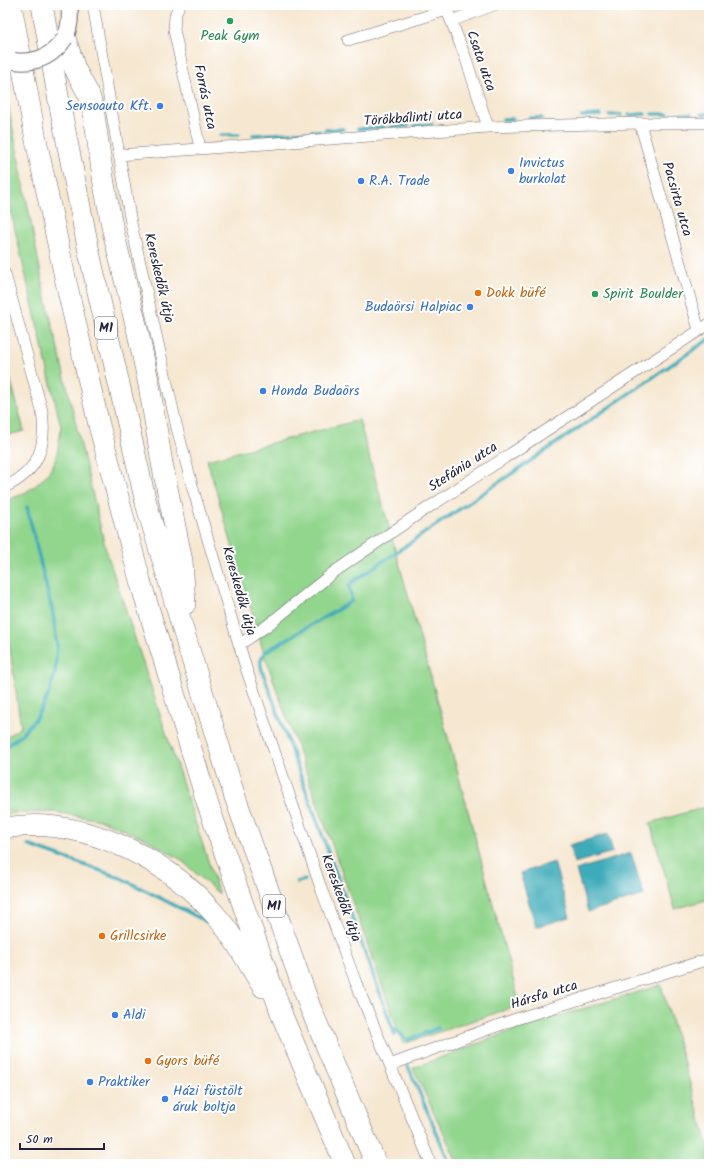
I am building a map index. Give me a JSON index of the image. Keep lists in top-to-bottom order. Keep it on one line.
{"streets":{"highway":["M1"],"street":["Csata utca","Forrás utca","Törökbálinti utca","Pacsirta utca","Kereskedők útja","Stefánia utca","Hársfa utca"]},"crossings":[["Csata utca","Törökbálinti utca"],["Forrás utca","Törökbálinti utca"],["Törökbálinti utca","Pacsirta utca"],["Törökbálinti utca","Kereskedők útja"],["Pacsirta utca","Stefánia utca"],["Kereskedők útja","Stefánia utca"],["Kereskedők útja","Hársfa utca"]],"places":["Peak Gym","Sensoauto Kft.","Invictus burkolat","R.A. Trade","Dokk büfé","Spirit Boulder","Budaörsi Halpiac","Honda Budaörs","Grillcsirke","Aldi","Gyors büfé","Praktiker","Házi füstölt áruk boltja"],"scale_bar":"50 m"}
